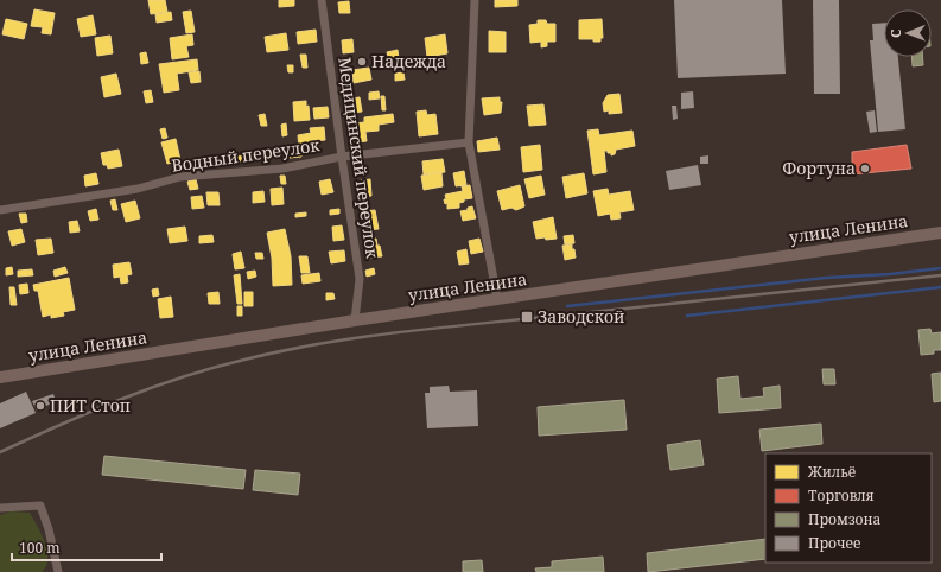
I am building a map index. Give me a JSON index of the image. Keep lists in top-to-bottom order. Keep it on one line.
{"streets":{"main road":["улица Ленина"],"street":["Водный переулок","Медицинский переулок"]},"crossings":[["Водный переулок","Медицинский переулок"],["Медицинский переулок","улица Ленина"]],"places":{"other":["Надежда","Фортуна","ПИТ Стоп"],"transit":["Заводской"]},"legend":["Жильё","Торговля","Промзона","Прочее"],"scale_bar":"100 m","north":"left"}
